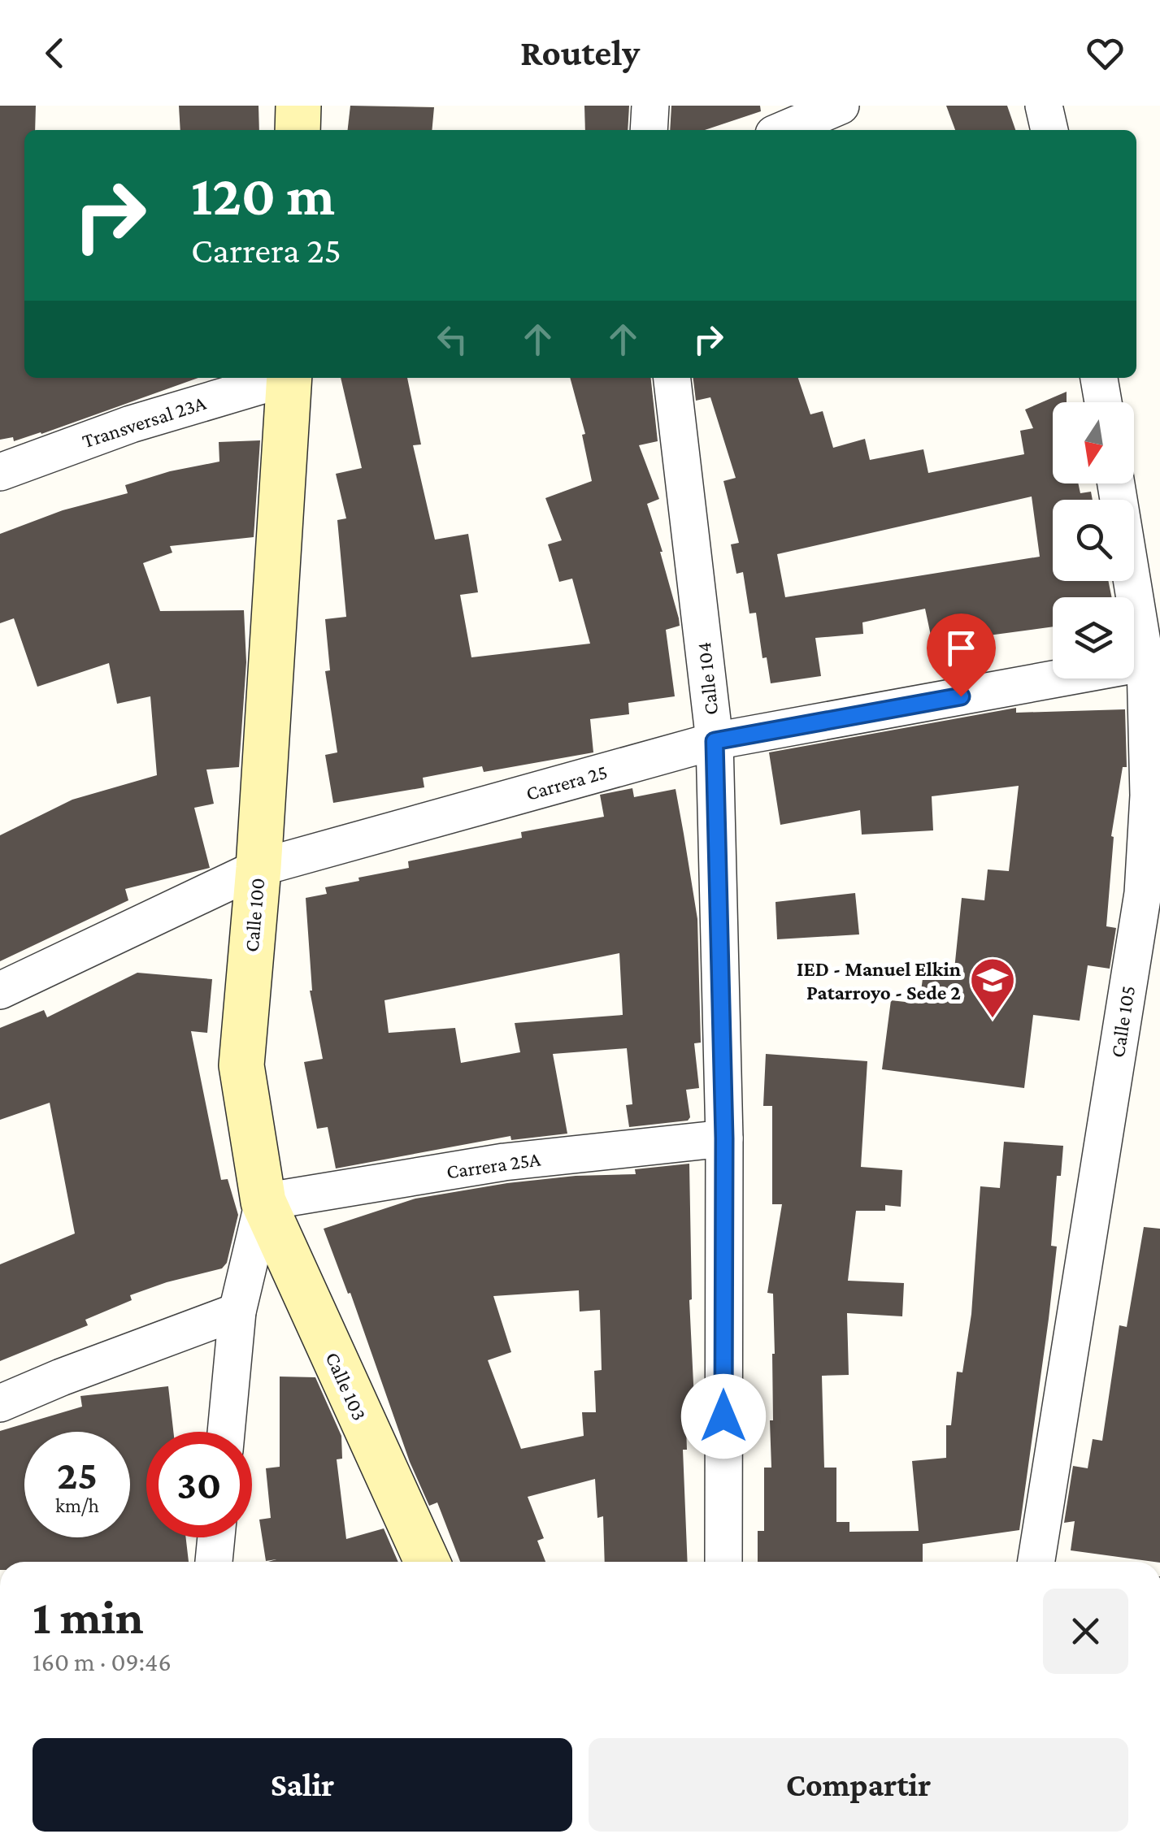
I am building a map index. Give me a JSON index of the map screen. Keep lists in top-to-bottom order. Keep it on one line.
{"streets":{"street":["Transversal 23A","Calle 104","Carrera 25","Calle 100","Calle 105","Carrera 25A","Calle 103"]},"crossings":[["Calle 104","Carrera 25"],["Calle 104","Carrera 25A"],["Carrera 25","Calle 100"],["Carrera 25","Calle 105"],["Calle 100","Carrera 25A"],["Calle 100","Calle 103"],["Carrera 25A","Calle 103"]],"places":{"school or university":["IED - Manuel Elkin Patarroyo - Sede 2"]},"north":"bottom","page":{"header":"Routely","turn":["120 m","Carrera 25"],"speed":"25 km/h","limit":"30","heading":["1 min","160 m · 09:46"],"buttons":["Salir","Compartir"]}}
